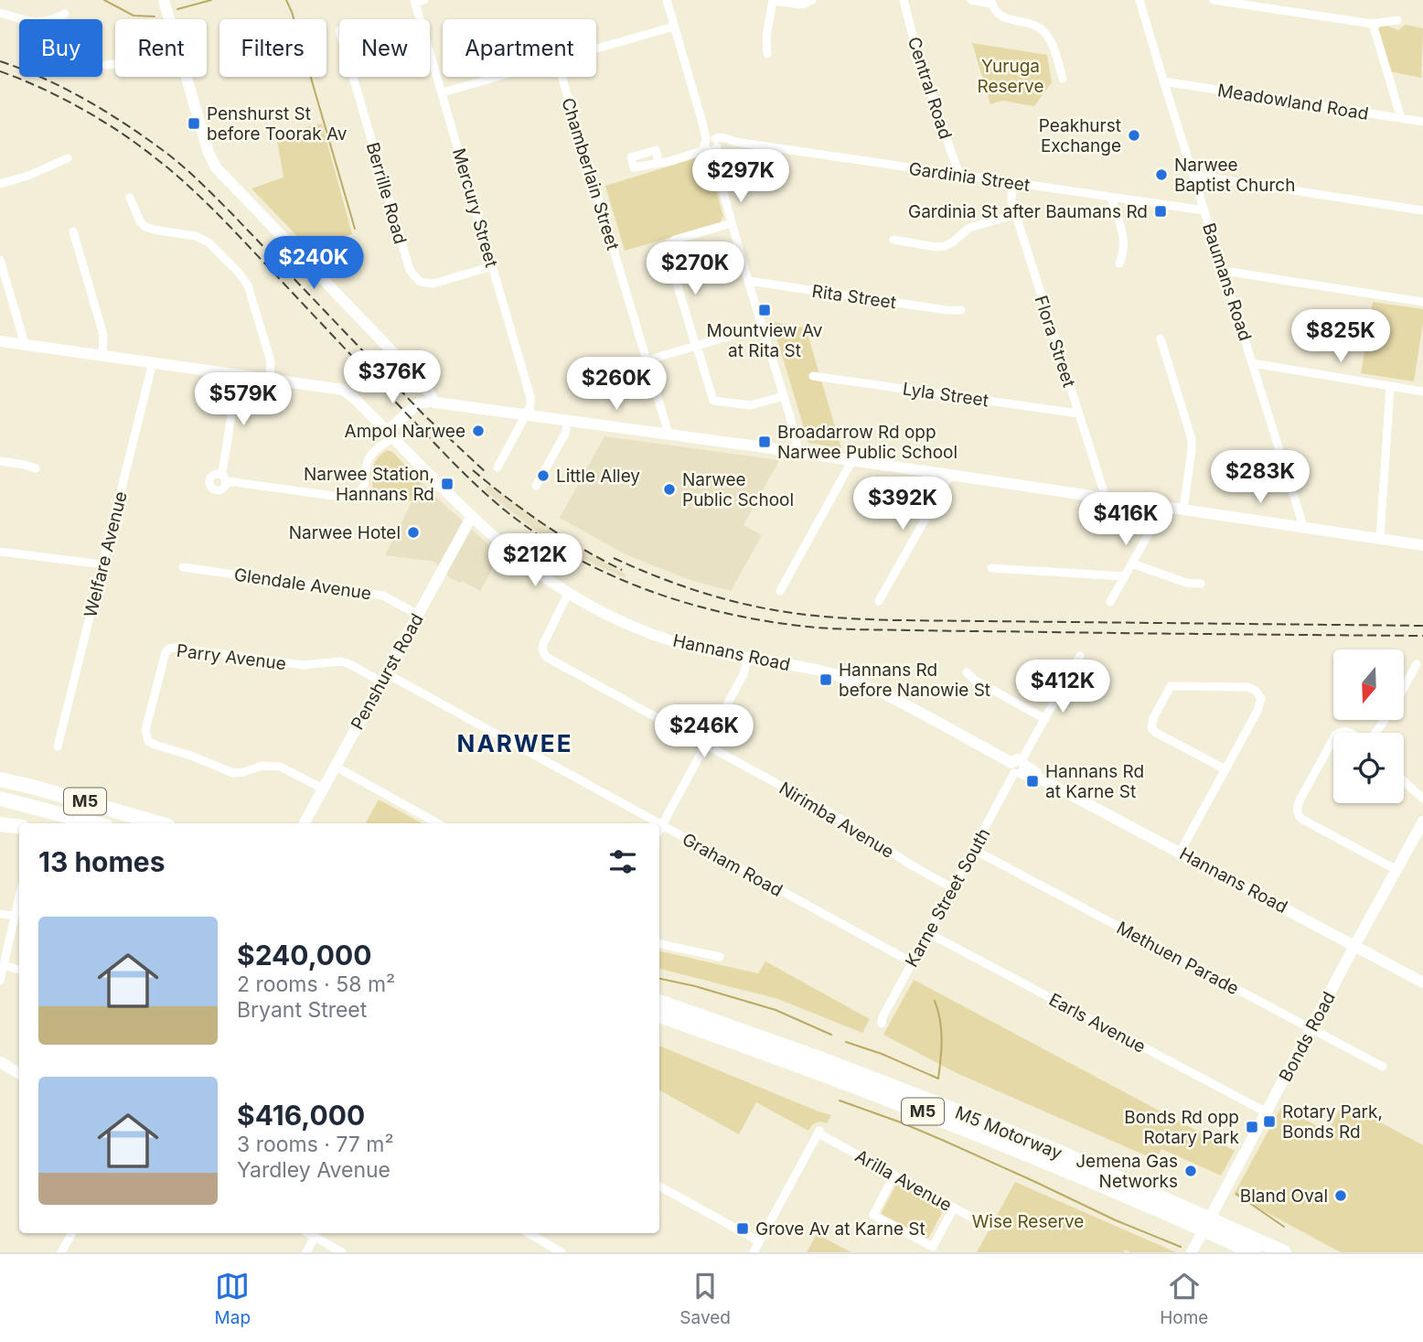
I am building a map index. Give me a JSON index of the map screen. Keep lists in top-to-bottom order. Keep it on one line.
{"streets":{"highway":["M5","M5 Motorway"],"main road":["Hannans Road","Penshurst Road","Bonds Road"],"street":["Central Road","Meadowland Road","Chamberlain Street","Gardinia Street","Berrille Road","Mercury Street","Baumans Road","Rita Street","Flora Street","Lyla Street","Welfare Avenue","Glendale Avenue","Parry Avenue","Nirimba Avenue","Graham Road","Karne Street South","Methuen Parade","Earls Avenue","Arilla Avenue"]},"crossings":[["Central Road","Gardinia Street"],["Meadowland Road","Baumans Road"],["Gardinia Street","Baumans Road"],["Gardinia Street","Flora Street"],["Berrille Road","Mercury Street"],["Flora Street","Lyla Street"],["Glendale Avenue","Penshurst Road"],["Hannans Road","Penshurst Road"],["Hannans Road","Nirimba Avenue"],["Hannans Road","Karne Street South"],["Hannans Road","Bonds Road"],["Parry Avenue","Penshurst Road"],["Parry Avenue","Graham Road"],["Penshurst Road","Graham Road"],["M5","M5 Motorway"],["Nirimba Avenue","Karne Street South"],["Graham Road","Karne Street South"],["Karne Street South","Methuen Parade"],["Karne Street South","Earls Avenue"],["Methuen Parade","Bonds Road"],["Earls Avenue","Bonds Road"]],"districts":["NARWEE"],"parks":["Yuruga Reserve","Wise Reserve"],"places":{"transit":["Penshurst St before Toorak Av","Gardinia St after Baumans Rd","Mountview Av at Rita St","Broadarrow Rd opp Narwee Public School","Narwee Station, Hannans Rd","Hannans Rd before Nanowie St","Hannans Rd at Karne St","Rotary Park, Bonds Rd","Bonds Rd opp Rotary Park","Grove Av at Karne St"],"other":["Peakhurst Exchange","Narwee Baptist Church","Ampol Narwee","Little Alley","Narwee Public School","Narwee Hotel","Jemena Gas Networks","Bland Oval"]},"north":"bottom","page":{"chip":["Buy","Rent","Filters","New","Apartment"],"price":["$297K","$240K","$270K","$825K","$376K","$260K","$579K","$283K","$392K","$416K","$212K","$412K","$246K"],"heading":"13 homes","list":[{"name":"$240,000","note":"2 rooms · 58 m² · Bryant Street"},{"name":"$416,000","note":"3 rooms · 77 m² · Yardley Avenue"}],"tabs":["Map","Saved","Home"]}}
